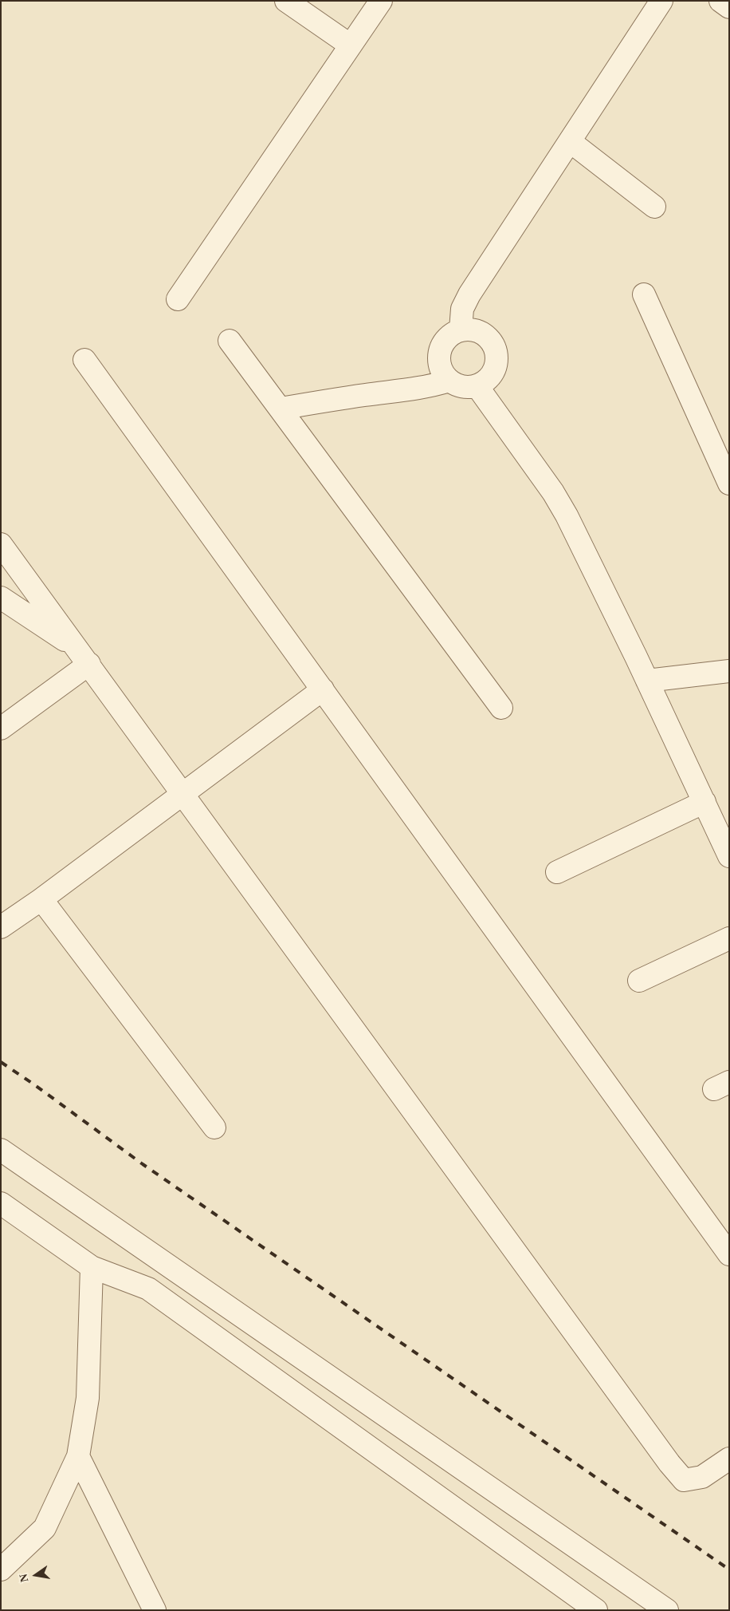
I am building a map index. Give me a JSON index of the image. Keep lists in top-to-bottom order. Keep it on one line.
{"north":"left"}
